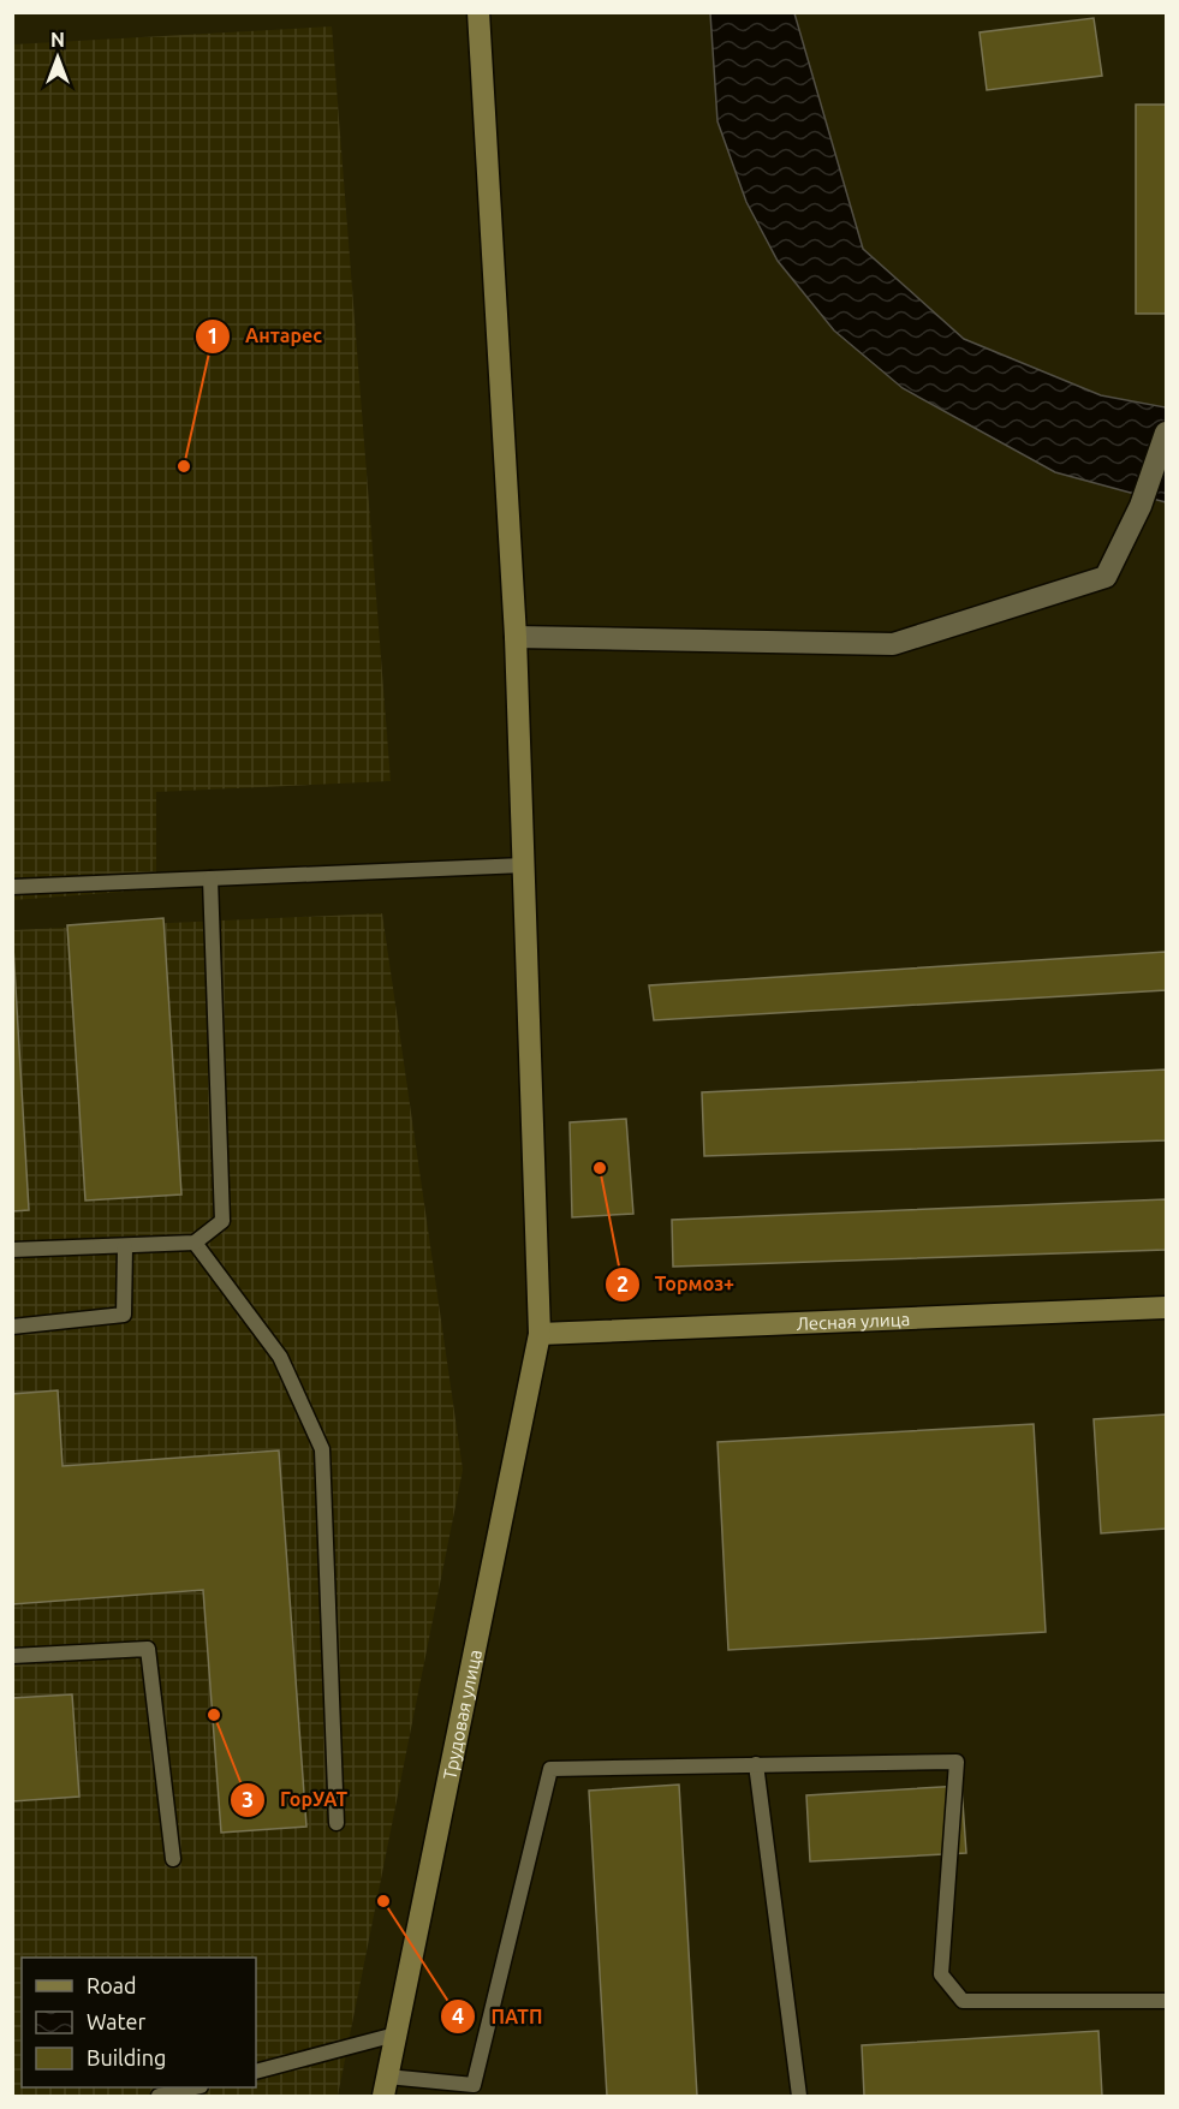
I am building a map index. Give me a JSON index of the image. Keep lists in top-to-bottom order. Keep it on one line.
{"streets":{"street":["Лесная улица","Трудовая улица"]},"crossings":[["Лесная улица","Трудовая улица"]],"places":["Антарес","Тормоз+","ГорУАТ","ПАТП"],"legend":["Road","Water","Building"],"north":"top"}
